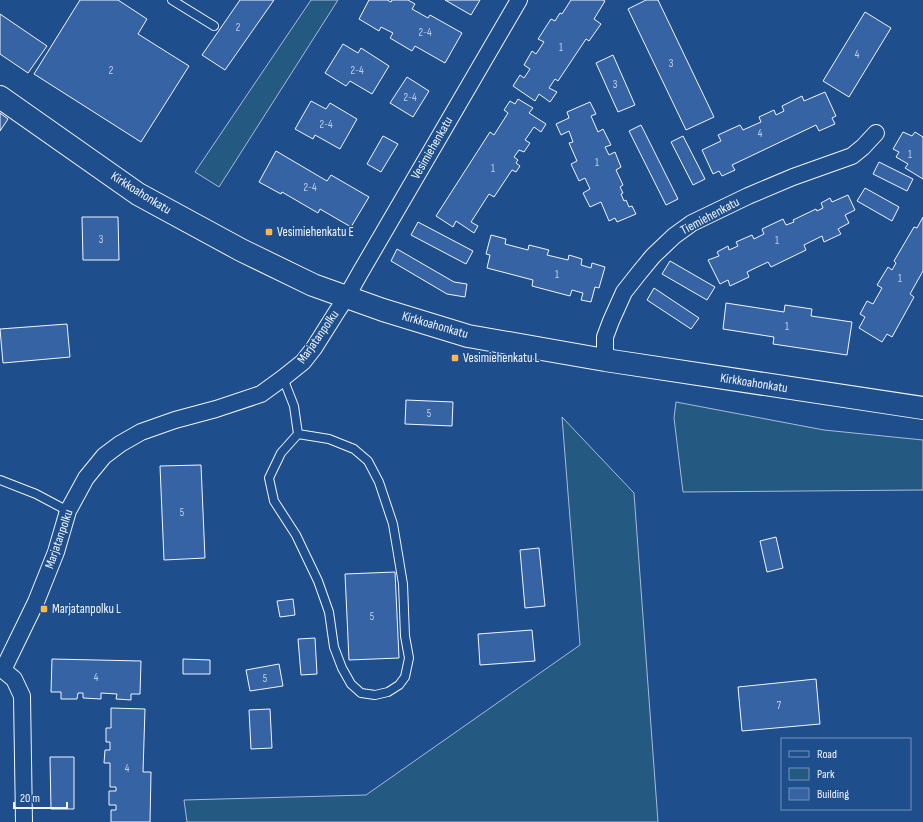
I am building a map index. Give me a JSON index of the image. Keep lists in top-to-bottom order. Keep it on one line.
{"streets":{"street":["Vesimiehenkatu","Kirkkoahonkatu","Tiemiehenkatu","Marjatanpolku"]},"crossings":[["Vesimiehenkatu","Kirkkoahonkatu"],["Vesimiehenkatu","Marjatanpolku"],["Kirkkoahonkatu","Tiemiehenkatu"],["Kirkkoahonkatu","Marjatanpolku"]],"places":{"transit":["Vesimiehenkatu E","Vesimiehenkatu L","Marjatanpolku L"]},"house_numbers":["2","2-4","1","4","3","2","2-4","3","2-4","2-4","4","1","1","1","2-4","3","1","1","1","1","5","5","5","4","5","7","4"],"legend":["Road","Park","Building"],"scale_bar":"20 m"}
